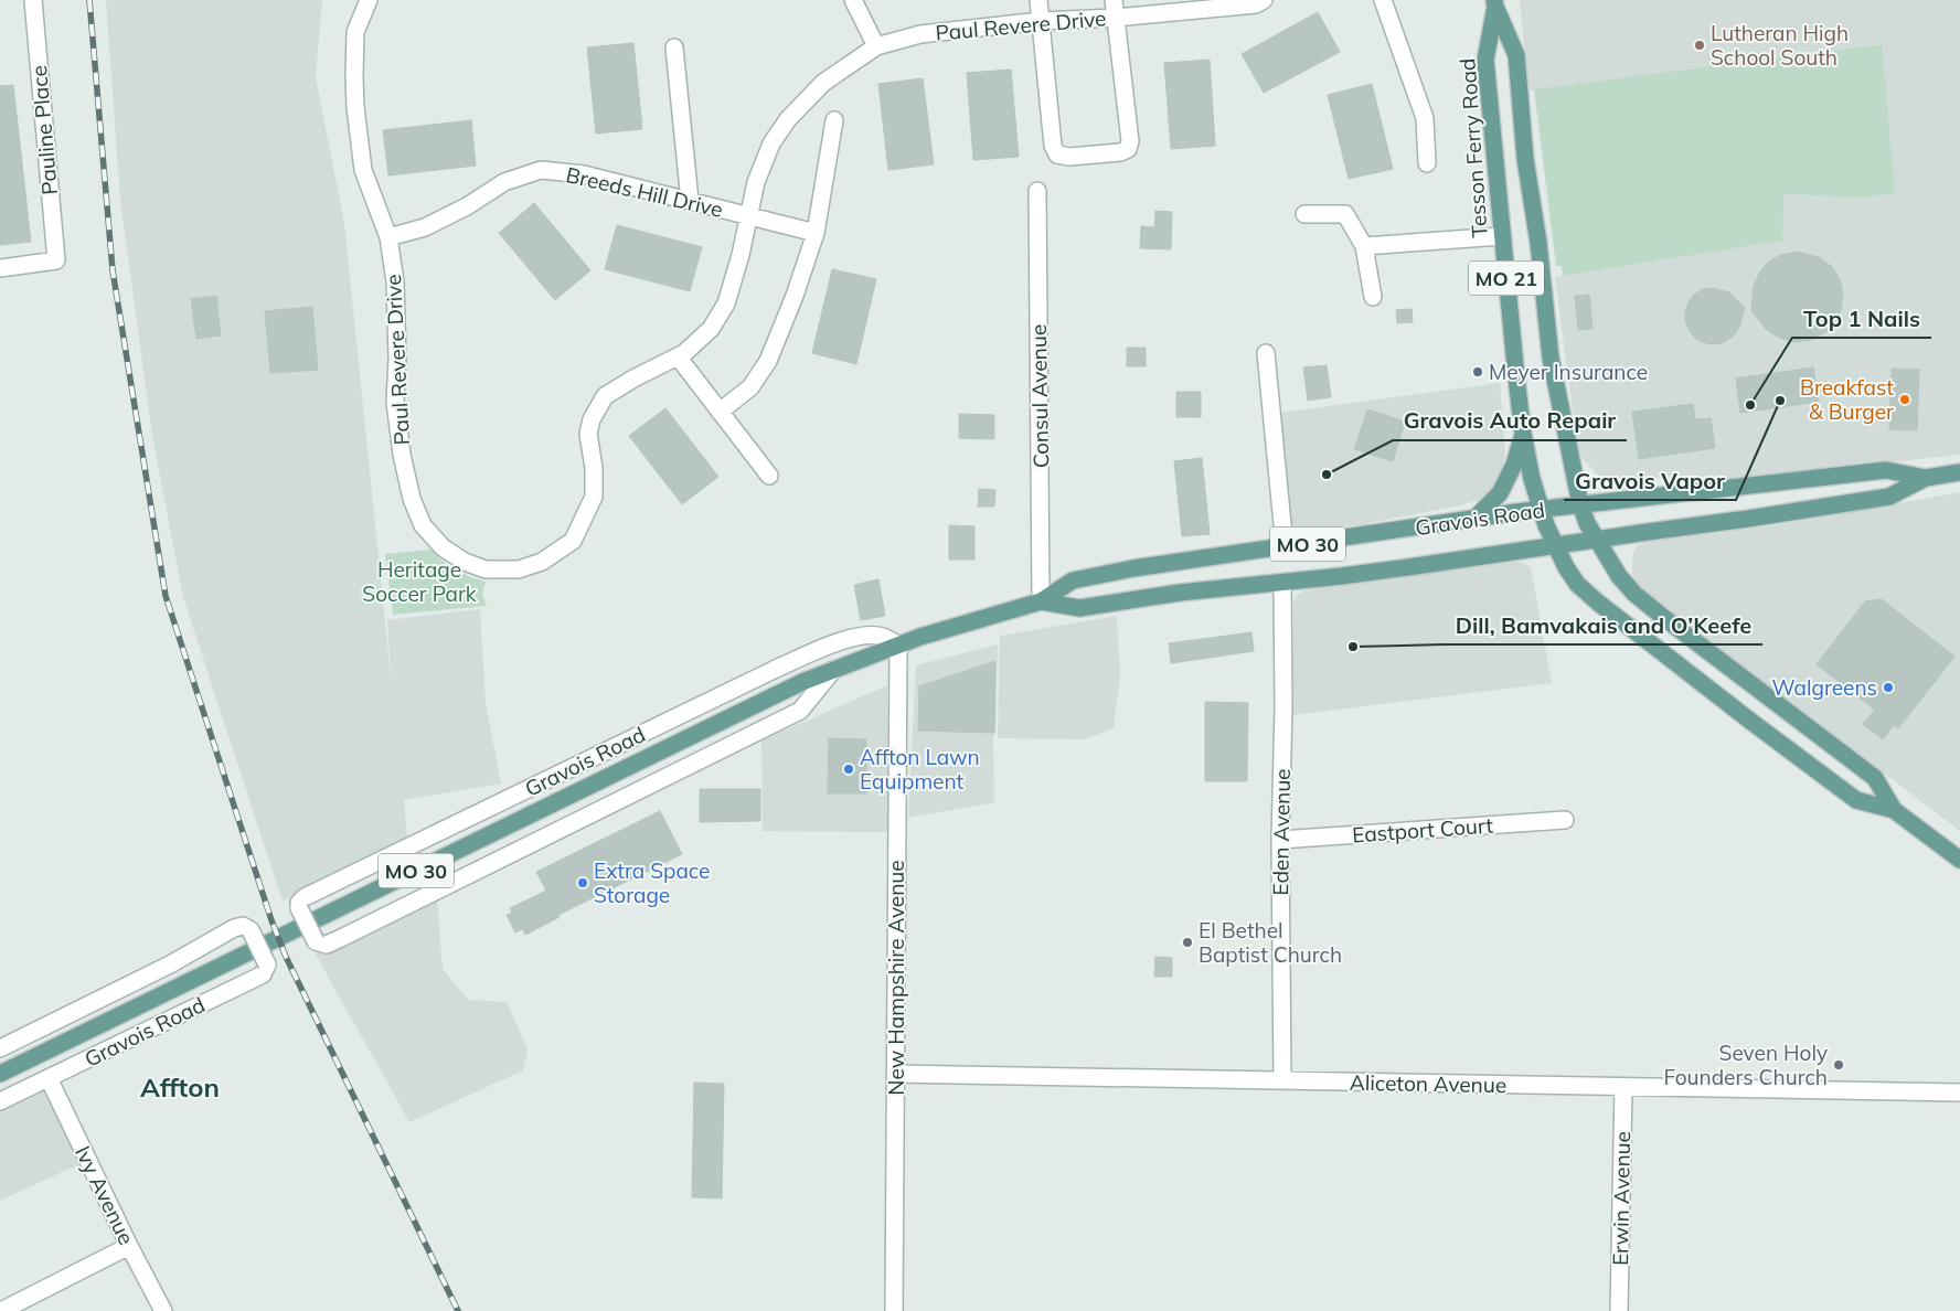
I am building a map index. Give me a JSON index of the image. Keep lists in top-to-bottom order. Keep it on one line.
{"streets":{"main road":["Tesson Ferry Road","MO 21","Gravois Road","MO 30"],"street":["Paul Revere Drive","Pauline Place","Breeds Hill Drive","Consul Avenue","Eastport Court","Eden Avenue","New Hampshire Avenue","Aliceton Avenue","Ivy Avenue","Erwin Avenue"]},"crossings":[["Paul Revere Drive","Breeds Hill Drive"],["Tesson Ferry Road","MO 21"],["Tesson Ferry Road","Gravois Road"],["MO 21","Gravois Road"],["Consul Avenue","Gravois Road"],["Gravois Road","Eden Avenue"],["Gravois Road","New Hampshire Avenue"],["Gravois Road","Ivy Avenue"],["Eastport Court","Eden Avenue"],["Eden Avenue","Aliceton Avenue"],["New Hampshire Avenue","Aliceton Avenue"],["Aliceton Avenue","Erwin Avenue"]],"districts":["Affton"],"parks":["Heritage Soccer Park"],"places":["Lutheran High School South","Meyer Insurance","Breakfast & Burger","Gravois Vapor","Top 1 Nails","Gravois Auto Repair","Dill, Bamvakais and O’Keefe","Walgreens","Affton Lawn Equipment","Extra Space Storage","El Bethel Baptist Church","Seven Holy Founders Church"]}
